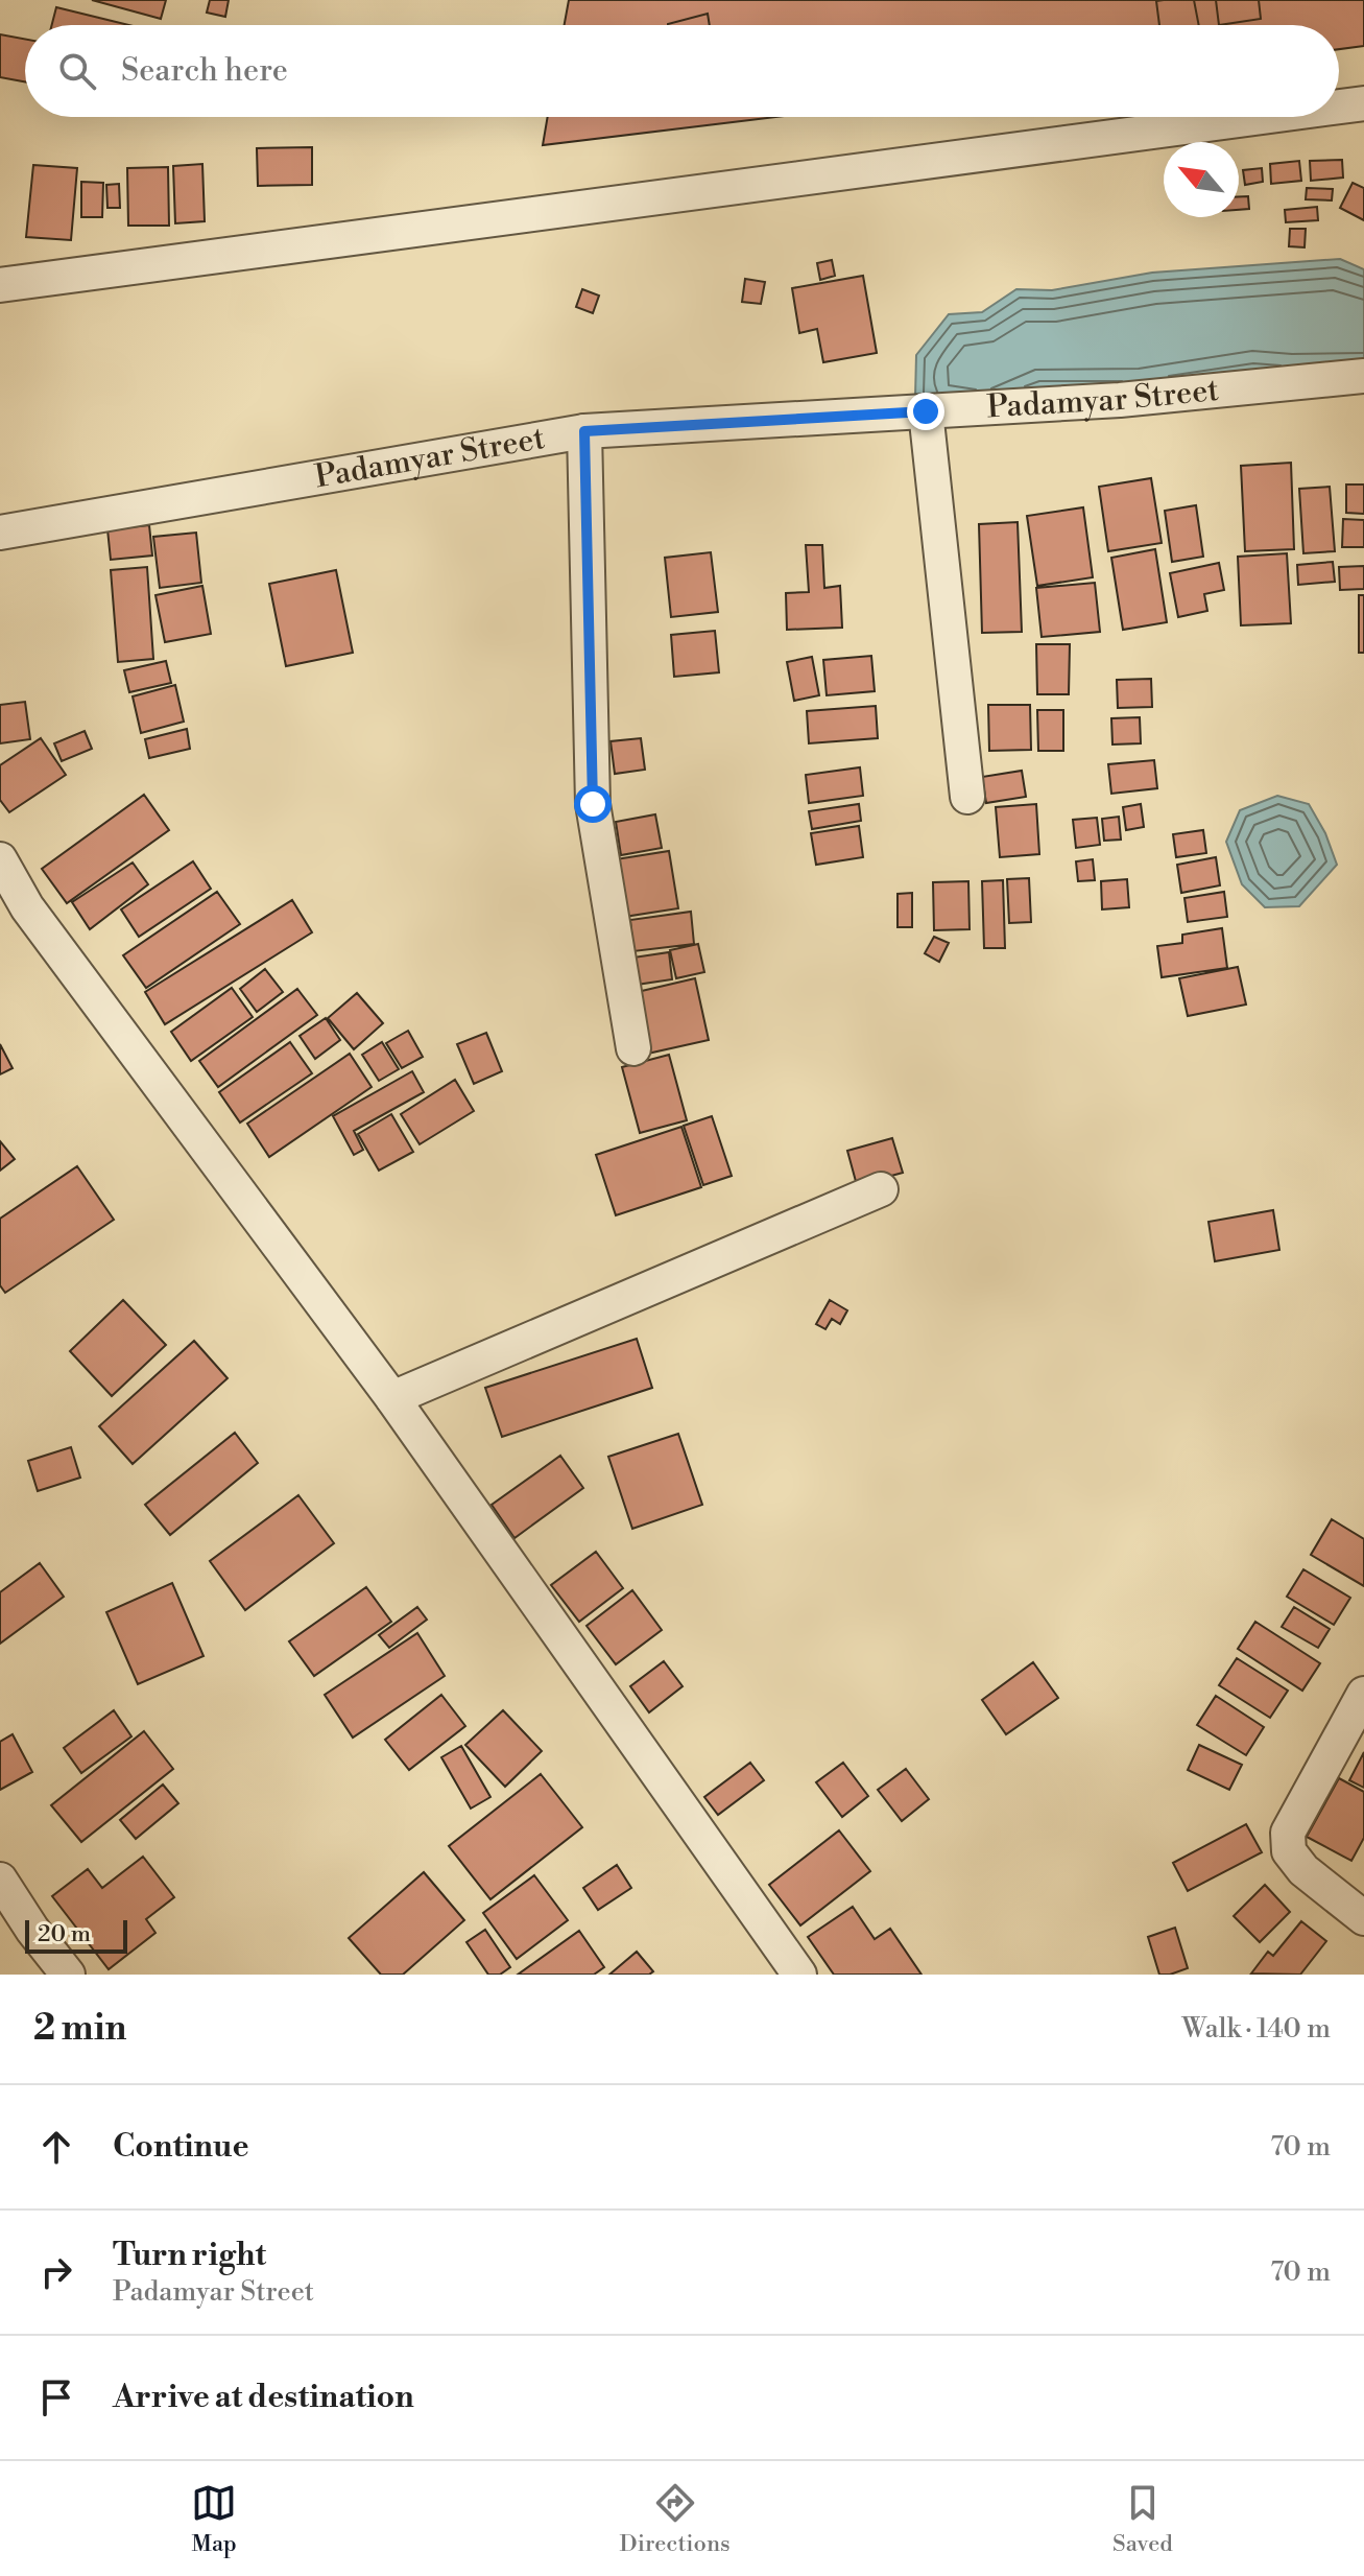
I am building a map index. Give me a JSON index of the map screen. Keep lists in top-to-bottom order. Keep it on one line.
{"streets":{"street":["Padamyar Street"]},"scale_bar":"20 m","north":"top left","page":{"search":"Search here","scale":"20 m","heading":["2 min","Walk · 140 m"],"list":[["Continue","70 m"],["Turn right","Padamyar Street","70 m"],"Arrive at destination"],"nav":["Map","Directions","Saved"]}}
